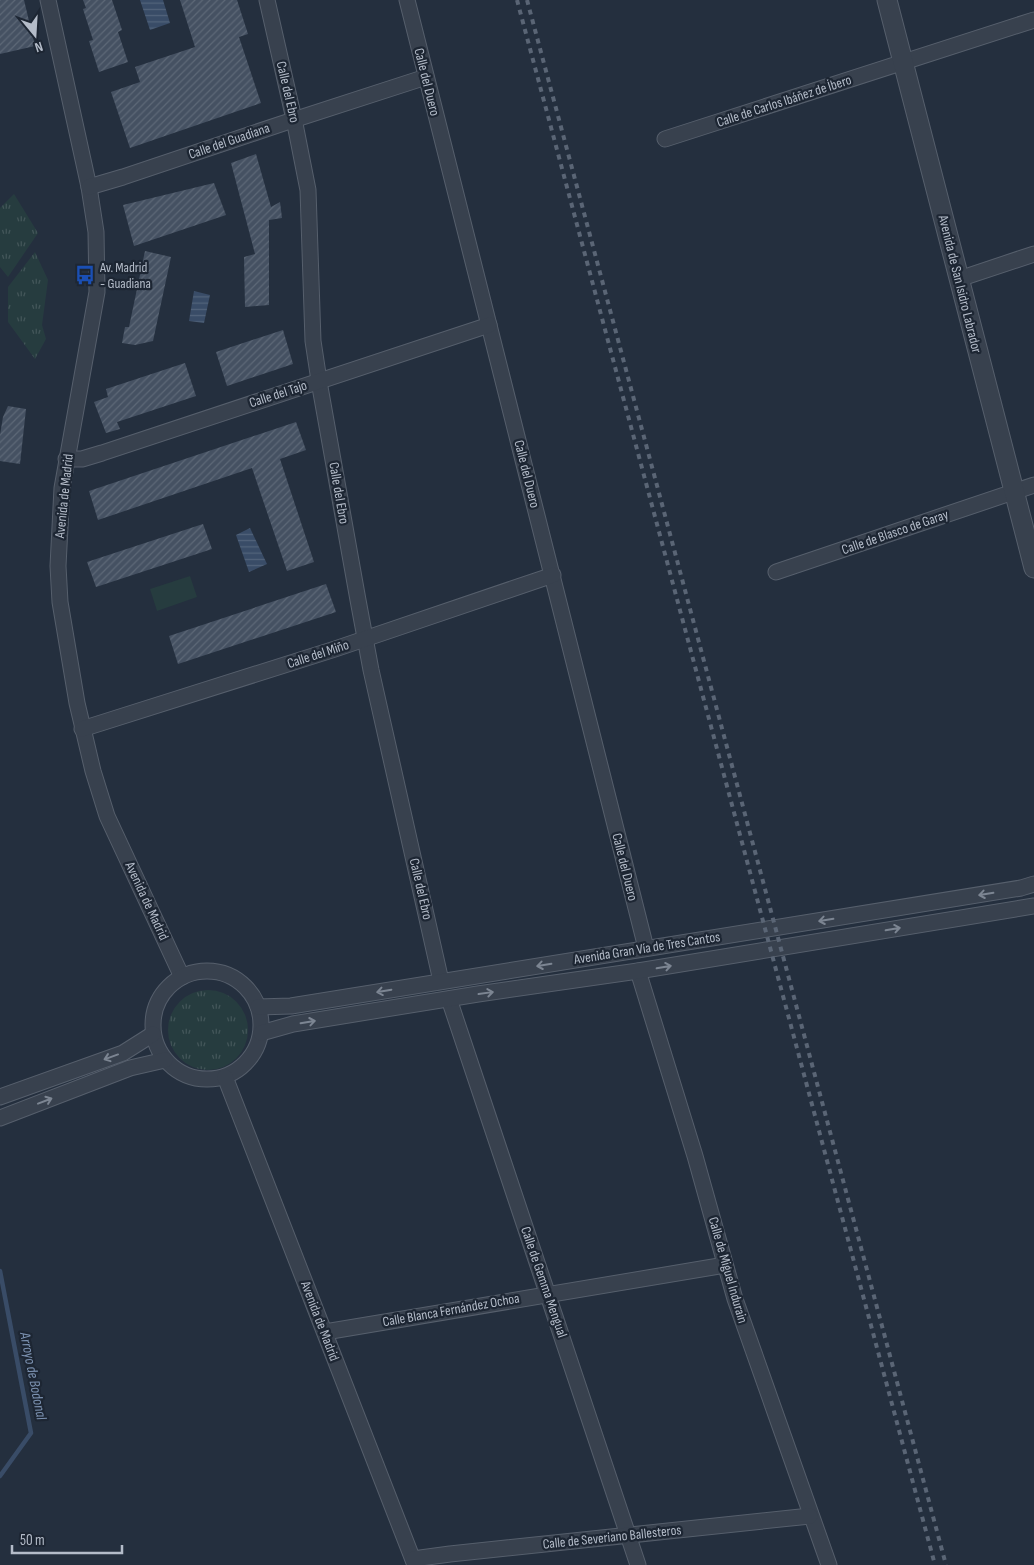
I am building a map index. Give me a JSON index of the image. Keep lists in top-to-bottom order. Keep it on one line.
{"streets":{"street":["Calle del Duero","Calle del Ebro","Calle de Carlos Ibáñez de Íbero","Calle del Guadiana","Avenida de San Isidro Labrador","Calle del Tajo","Avenida de Madrid","Calle de Blasco de Garay","Calle del Miño","Avenida Gran Vía de Tres Cantos","Calle de Miguel Indurain","Calle de Gemma Mengual","Calle Blanca Fernández Ochoa","Calle de Severiano Ballesteros"]},"crossings":[["Calle del Duero","Calle del Guadiana"],["Calle del Duero","Calle del Tajo"],["Calle del Duero","Calle del Miño"],["Calle del Duero","Avenida Gran Vía de Tres Cantos"],["Calle del Ebro","Calle del Guadiana"],["Calle del Ebro","Calle del Tajo"],["Calle del Ebro","Calle del Miño"],["Calle del Ebro","Avenida Gran Vía de Tres Cantos"],["Calle de Carlos Ibáñez de Íbero","Avenida de San Isidro Labrador"],["Calle del Guadiana","Avenida de Madrid"],["Avenida de San Isidro Labrador","Calle de Blasco de Garay"],["Calle del Tajo","Avenida de Madrid"],["Avenida de Madrid","Calle del Miño"],["Avenida de Madrid","Avenida Gran Vía de Tres Cantos"],["Avenida de Madrid","Calle Blanca Fernández Ochoa"],["Avenida de Madrid","Calle de Severiano Ballesteros"],["Avenida Gran Vía de Tres Cantos","Calle de Miguel Indurain"],["Avenida Gran Vía de Tres Cantos","Calle de Gemma Mengual"],["Calle de Miguel Indurain","Calle Blanca Fernández Ochoa"],["Calle de Miguel Indurain","Calle de Severiano Ballesteros"],["Calle de Gemma Mengual","Calle Blanca Fernández Ochoa"],["Calle de Gemma Mengual","Calle de Severiano Ballesteros"]],"water":["Arroyo de Bodonal"],"places":{"bus stop":["Av. Madrid - Guadiana"]},"scale_bar":"50 m","north":"bottom"}
